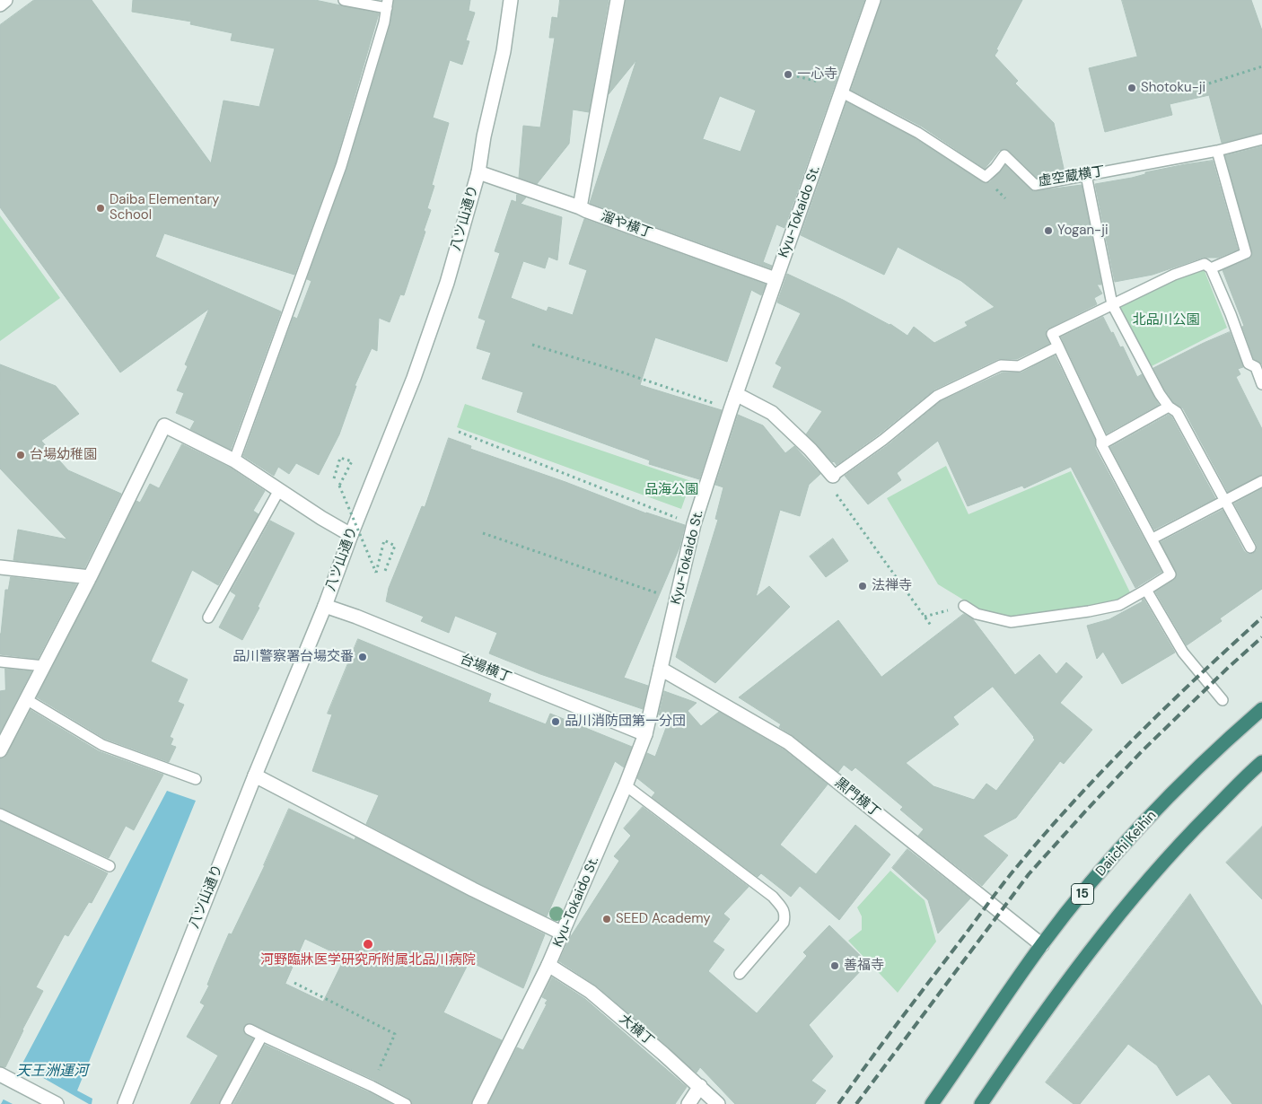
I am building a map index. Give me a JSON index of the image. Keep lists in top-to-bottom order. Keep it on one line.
{"streets":{"highway":["Daiichi Keihin","15"],"street":["Kyu-Tokaido St.","八ツ山通り","溜や横丁","台場横丁","黒門横丁","大横丁"],"lane":["虚空蔵横丁"]},"crossings":[["虚空蔵横丁","Kyu-Tokaido St."],["Kyu-Tokaido St.","溜や横丁"],["Kyu-Tokaido St.","台場横丁"],["Kyu-Tokaido St.","黒門横丁"],["Kyu-Tokaido St.","大横丁"],["八ツ山通り","溜や横丁"],["八ツ山通り","台場横丁"],["黒門横丁","Daiichi Keihin"]],"water":["天王洲運河"],"parks":["北品川公園","品海公園"],"places":["一心寺","Shotoku-ji","Daiba Elementary School","Yogan-ji","台場幼稚園","法禅寺","品川警察署台場交番","品川消防団第一分団","SEED Academy","河野臨牀医学研究所附属北品川病院","善福寺"]}
